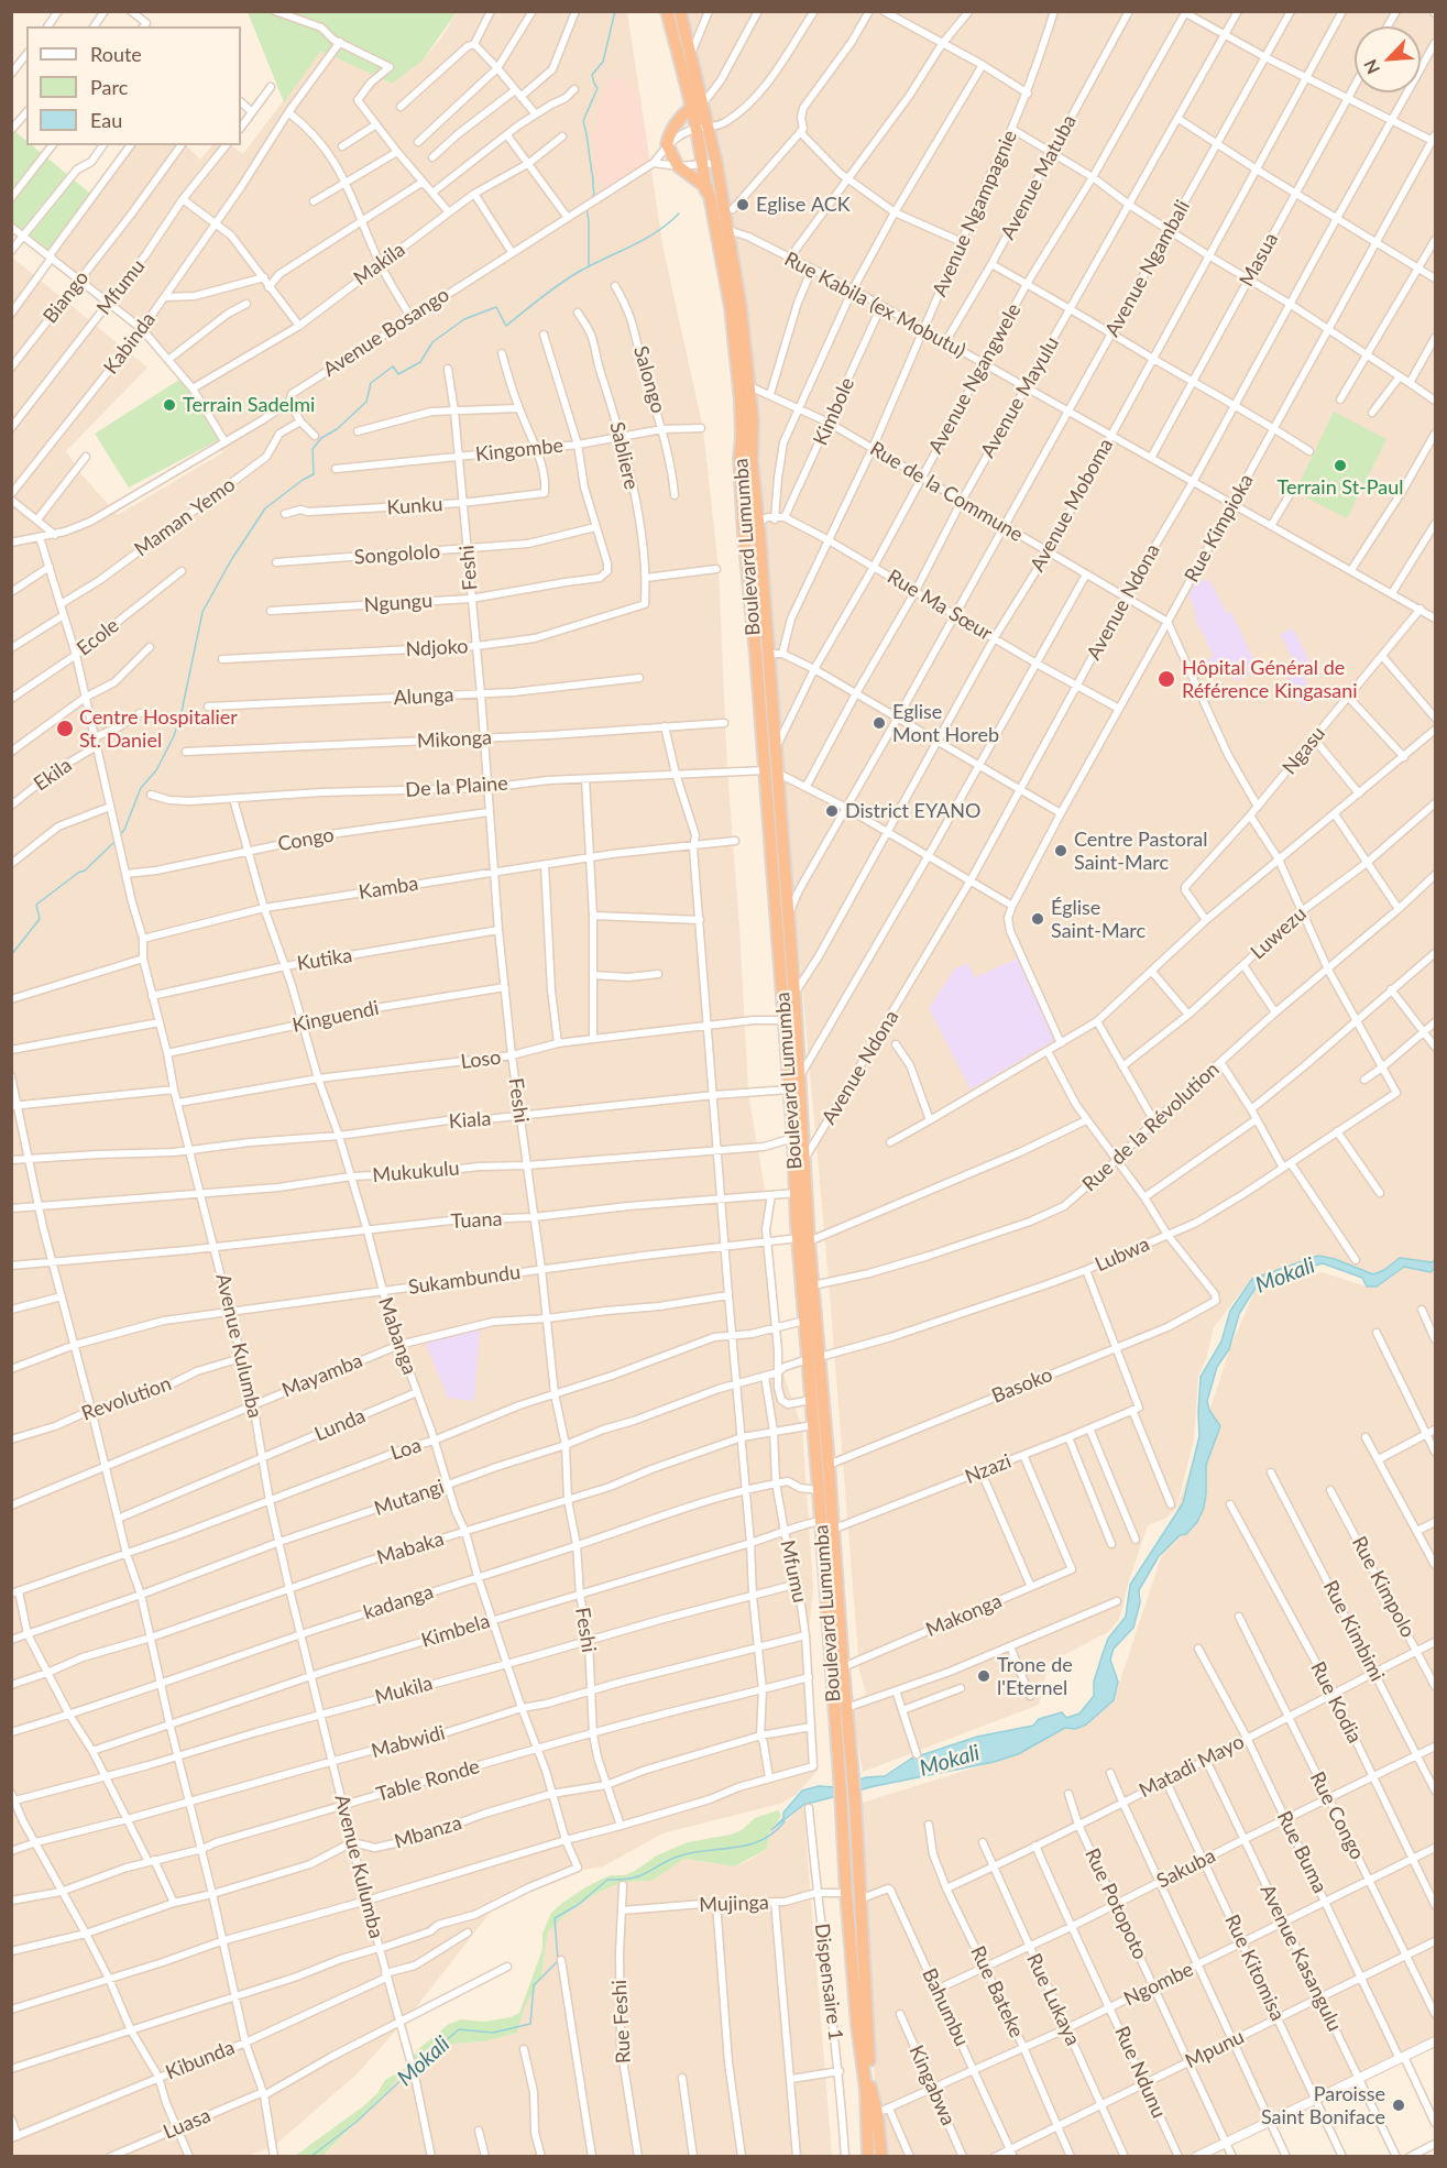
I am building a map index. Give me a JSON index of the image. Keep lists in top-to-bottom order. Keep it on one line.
{"streets":{"highway":["Boulevard Lumumba"],"street":["Avenue Matuba","Avenue Ngampagnie","Masua","Makila","Avenue Ngambali","Mfumu","Biango","Rue Kabila (ex Mobutu)","Avenue Bosango","Kabinda","Avenue Ngangwele","Salongo","Avenue Mayulu","Kimbole","Kingombe","Sabliere","Rue de la Commune","Avenue Moboma","Kunku","Maman Yemo","Rue Kimpioka","Songololo","Feshi","Avenue Ndona","Ngungu","Rue Ma Sœur","Ecole","Ndjoko","Alunga","Mikonga","Ngasu","Ekila","De la Plaine","Congo","Kamba","Luwezu","Kutika","Kinguendi","Loso","Kiala","Rue de la Révolution","Mukukulu","Tuana","Lubwa","Sukambundu","Mabanga","Avenue Kulumba","Mayamba","Basoko","Revolution","Lunda","Loa","Nzazi","Mutangi","Mabaka","Rue Kimpolo","kadanga","Makonga","Kimbela","Rue Kimbimi","Mukila","Rue Kodia","Mabwidi","Matadi Mayo","Table Ronde","Rue Congo","Mbanza","Rue Buma","Sakuba","Mujinga","Rue Potopoto","Avenue Kasangulu","Rue Kitomisa","Dispensaire 1","Ngombe","Rue Bateke","Rue Lukaya","Bahumbu","Rue Feshi","Mpunu","Kibunda","Rue Ndunu","Kingabwa","Luasa"]},"crossings":[["Avenue Matuba","Rue Kabila (ex Mobutu)"],["Avenue Ngampagnie","Rue Kabila (ex Mobutu)"],["Avenue Ngampagnie","Rue de la Commune"],["Avenue Ngampagnie","Rue Ma Sœur"],["Masua","Rue Kabila (ex Mobutu)"],["Avenue Ngambali","Rue Kabila (ex Mobutu)"],["Avenue Ngambali","Rue de la Commune"],["Avenue Ngambali","Boulevard Lumumba"],["Avenue Ngambali","Rue Ma Sœur"],["Mfumu","Mutangi"],["Mfumu","Mabaka"],["Mfumu","kadanga"],["Mfumu","Kimbela"],["Mfumu","Mukila"],["Mfumu","Mabwidi"],["Mfumu","Table Ronde"],["Mfumu","Mbanza"],["Rue Kabila (ex Mobutu)","Avenue Ngangwele"],["Rue Kabila (ex Mobutu)","Avenue Mayulu"],["Rue Kabila (ex Mobutu)","Kimbole"],["Rue Kabila (ex Mobutu)","Avenue Moboma"],["Rue Kabila (ex Mobutu)","Rue Kimpioka"],["Rue Kabila (ex Mobutu)","Boulevard Lumumba"],["Rue Kabila (ex Mobutu)","Avenue Ndona"],["Rue Kabila (ex Mobutu)","Ngasu"],["Avenue Bosango","Avenue Kulumba"],["Avenue Ngangwele","Rue de la Commune"],["Avenue Ngangwele","Boulevard Lumumba"],["Avenue Ngangwele","Rue Ma Sœur"],["Salongo","Kingombe"],["Avenue Mayulu","Rue de la Commune"],["Avenue Mayulu","Rue Ma Sœur"],["Kimbole","Rue de la Commune"],["Kimbole","Rue Ma Sœur"],["Kingombe","Sabliere"],["Kingombe","Kunku"],["Kingombe","Feshi"],["Sabliere","Ndjoko"],["Rue de la Commune","Avenue Moboma"],["Rue de la Commune","Rue Kimpioka"],["Rue de la Commune","Boulevard Lumumba"],["Rue de la Commune","Avenue Ndona"],["Avenue Moboma","Boulevard Lumumba"],["Avenue Moboma","Rue Ma Sœur"],["Kunku","Feshi"],["Maman Yemo","Avenue Kulumba"],["Rue Kimpioka","Rue Ma Sœur"],["Boulevard Lumumba","Avenue Ndona"],["Boulevard Lumumba","De la Plaine"],["Boulevard Lumumba","Loso"],["Boulevard Lumumba","Kiala"],["Boulevard Lumumba","Rue de la Révolution"],["Boulevard Lumumba","Mukukulu"],["Boulevard Lumumba","Tuana"],["Boulevard Lumumba","Lubwa"],["Boulevard Lumumba","Sukambundu"],["Boulevard Lumumba","Basoko"],["Boulevard Lumumba","Loa"],["Boulevard Lumumba","Nzazi"],["Boulevard Lumumba","Mutangi"],["Boulevard Lumumba","Mabaka"],["Boulevard Lumumba","kadanga"],["Boulevard Lumumba","Makonga"],["Boulevard Lumumba","Kimbela"],["Boulevard Lumumba","Mujinga"],["Boulevard Lumumba","Bahumbu"],["Songololo","Feshi"],["Songololo","Ngungu"],["Feshi","Ngungu"],["Feshi","Ndjoko"],["Feshi","Alunga"],["Feshi","Mikonga"],["Feshi","De la Plaine"],["Feshi","Congo"],["Feshi","Kamba"],["Feshi","Kutika"],["Feshi","Kinguendi"],["Feshi","Loso"],["Feshi","Kiala"],["Feshi","Mukukulu"],["Feshi","Tuana"],["Feshi","Sukambundu"],["Feshi","Mayamba"],["Feshi","Loa"],["Feshi","Mutangi"],["Feshi","Mabaka"],["Feshi","kadanga"],["Feshi","Kimbela"],["Feshi","Mukila"],["Feshi","Mabwidi"],["Feshi","Table Ronde"],["Feshi","Mbanza"],["Avenue Ndona","Rue Ma Sœur"],["Ecole","Avenue Kulumba"],["Ekila","Avenue Kulumba"],["De la Plaine","Mabanga"],["Congo","Mabanga"],["Congo","Avenue Kulumba"],["Kamba","Mabanga"],["Kamba","Avenue Kulumba"],["Kutika","Mabanga"],["Kutika","Avenue Kulumba"],["Kinguendi","Mabanga"],["Kinguendi","Avenue Kulumba"],["Loso","Mabanga"],["Loso","Avenue Kulumba"],["Kiala","Mabanga"],["Kiala","Avenue Kulumba"],["Mukukulu","Mabanga"],["Mukukulu","Avenue Kulumba"],["Tuana","Mabanga"],["Tuana","Avenue Kulumba"],["Lubwa","Basoko"],["Lubwa","Mutangi"],["Sukambundu","Mabanga"],["Sukambundu","Avenue Kulumba"],["Mabanga","Avenue Kulumba"],["Mabanga","Mayamba"],["Mabanga","Lunda"],["Mabanga","Loa"],["Mabanga","Mutangi"],["Mabanga","Mabaka"],["Mabanga","kadanga"],["Mabanga","Kimbela"],["Mabanga","Mukila"],["Mabanga","Mabwidi"],["Mabanga","Table Ronde"],["Mabanga","Mbanza"],["Avenue Kulumba","Mayamba"],["Avenue Kulumba","Revolution"],["Avenue Kulumba","Lunda"],["Avenue Kulumba","Loa"],["Avenue Kulumba","Mutangi"],["Avenue Kulumba","Mabaka"],["Avenue Kulumba","kadanga"],["Avenue Kulumba","Kimbela"],["Avenue Kulumba","Mukila"],["Avenue Kulumba","Mabwidi"],["Avenue Kulumba","Table Ronde"],["Avenue Kulumba","Mbanza"],["Avenue Kulumba","Kibunda"],["Avenue Kulumba","Luasa"],["Nzazi","Makonga"],["Nzazi","Kimbela"],["Rue Kimpolo","Matadi Mayo"],["Rue Kimbimi","Matadi Mayo"],["Rue Kimbimi","Sakuba"],["Rue Kodia","Matadi Mayo"],["Rue Kodia","Sakuba"],["Rue Kodia","Ngombe"],["Matadi Mayo","Rue Congo"],["Matadi Mayo","Rue Buma"],["Matadi Mayo","Rue Potopoto"],["Matadi Mayo","Avenue Kasangulu"],["Matadi Mayo","Rue Kitomisa"],["Matadi Mayo","Rue Bateke"],["Matadi Mayo","Rue Lukaya"],["Matadi Mayo","Rue Ndunu"],["Rue Congo","Sakuba"],["Rue Congo","Ngombe"],["Rue Congo","Mpunu"],["Rue Buma","Sakuba"],["Rue Buma","Ngombe"],["Rue Buma","Mpunu"],["Sakuba","Rue Potopoto"],["Sakuba","Avenue Kasangulu"],["Sakuba","Rue Kitomisa"],["Sakuba","Rue Bateke"],["Sakuba","Rue Lukaya"],["Sakuba","Bahumbu"],["Sakuba","Rue Ndunu"],["Mujinga","Dispensaire 1"],["Mujinga","Rue Feshi"],["Rue Potopoto","Ngombe"],["Rue Potopoto","Mpunu"],["Avenue Kasangulu","Ngombe"],["Avenue Kasangulu","Mpunu"],["Rue Kitomisa","Ngombe"],["Rue Kitomisa","Mpunu"],["Ngombe","Rue Bateke"],["Ngombe","Rue Lukaya"],["Ngombe","Bahumbu"],["Ngombe","Rue Ndunu"],["Ngombe","Kingabwa"],["Rue Bateke","Mpunu"],["Rue Lukaya","Mpunu"],["Bahumbu","Mpunu"],["Mpunu","Rue Ndunu"]],"water":["Mokali"],"places":["Eglise ACK","Terrain Sadelmi","Terrain St-Paul","Hôpital Général de Référence Kingasani","Eglise Mont Horeb","Centre Hospitalier St. Daniel","District EYANO","Centre Pastoral Saint-Marc","Église Saint-Marc","Trone de l'Eternel","Paroisse Saint Boniface"],"legend":["Route","Parc","Eau"],"north":"bottom left"}
